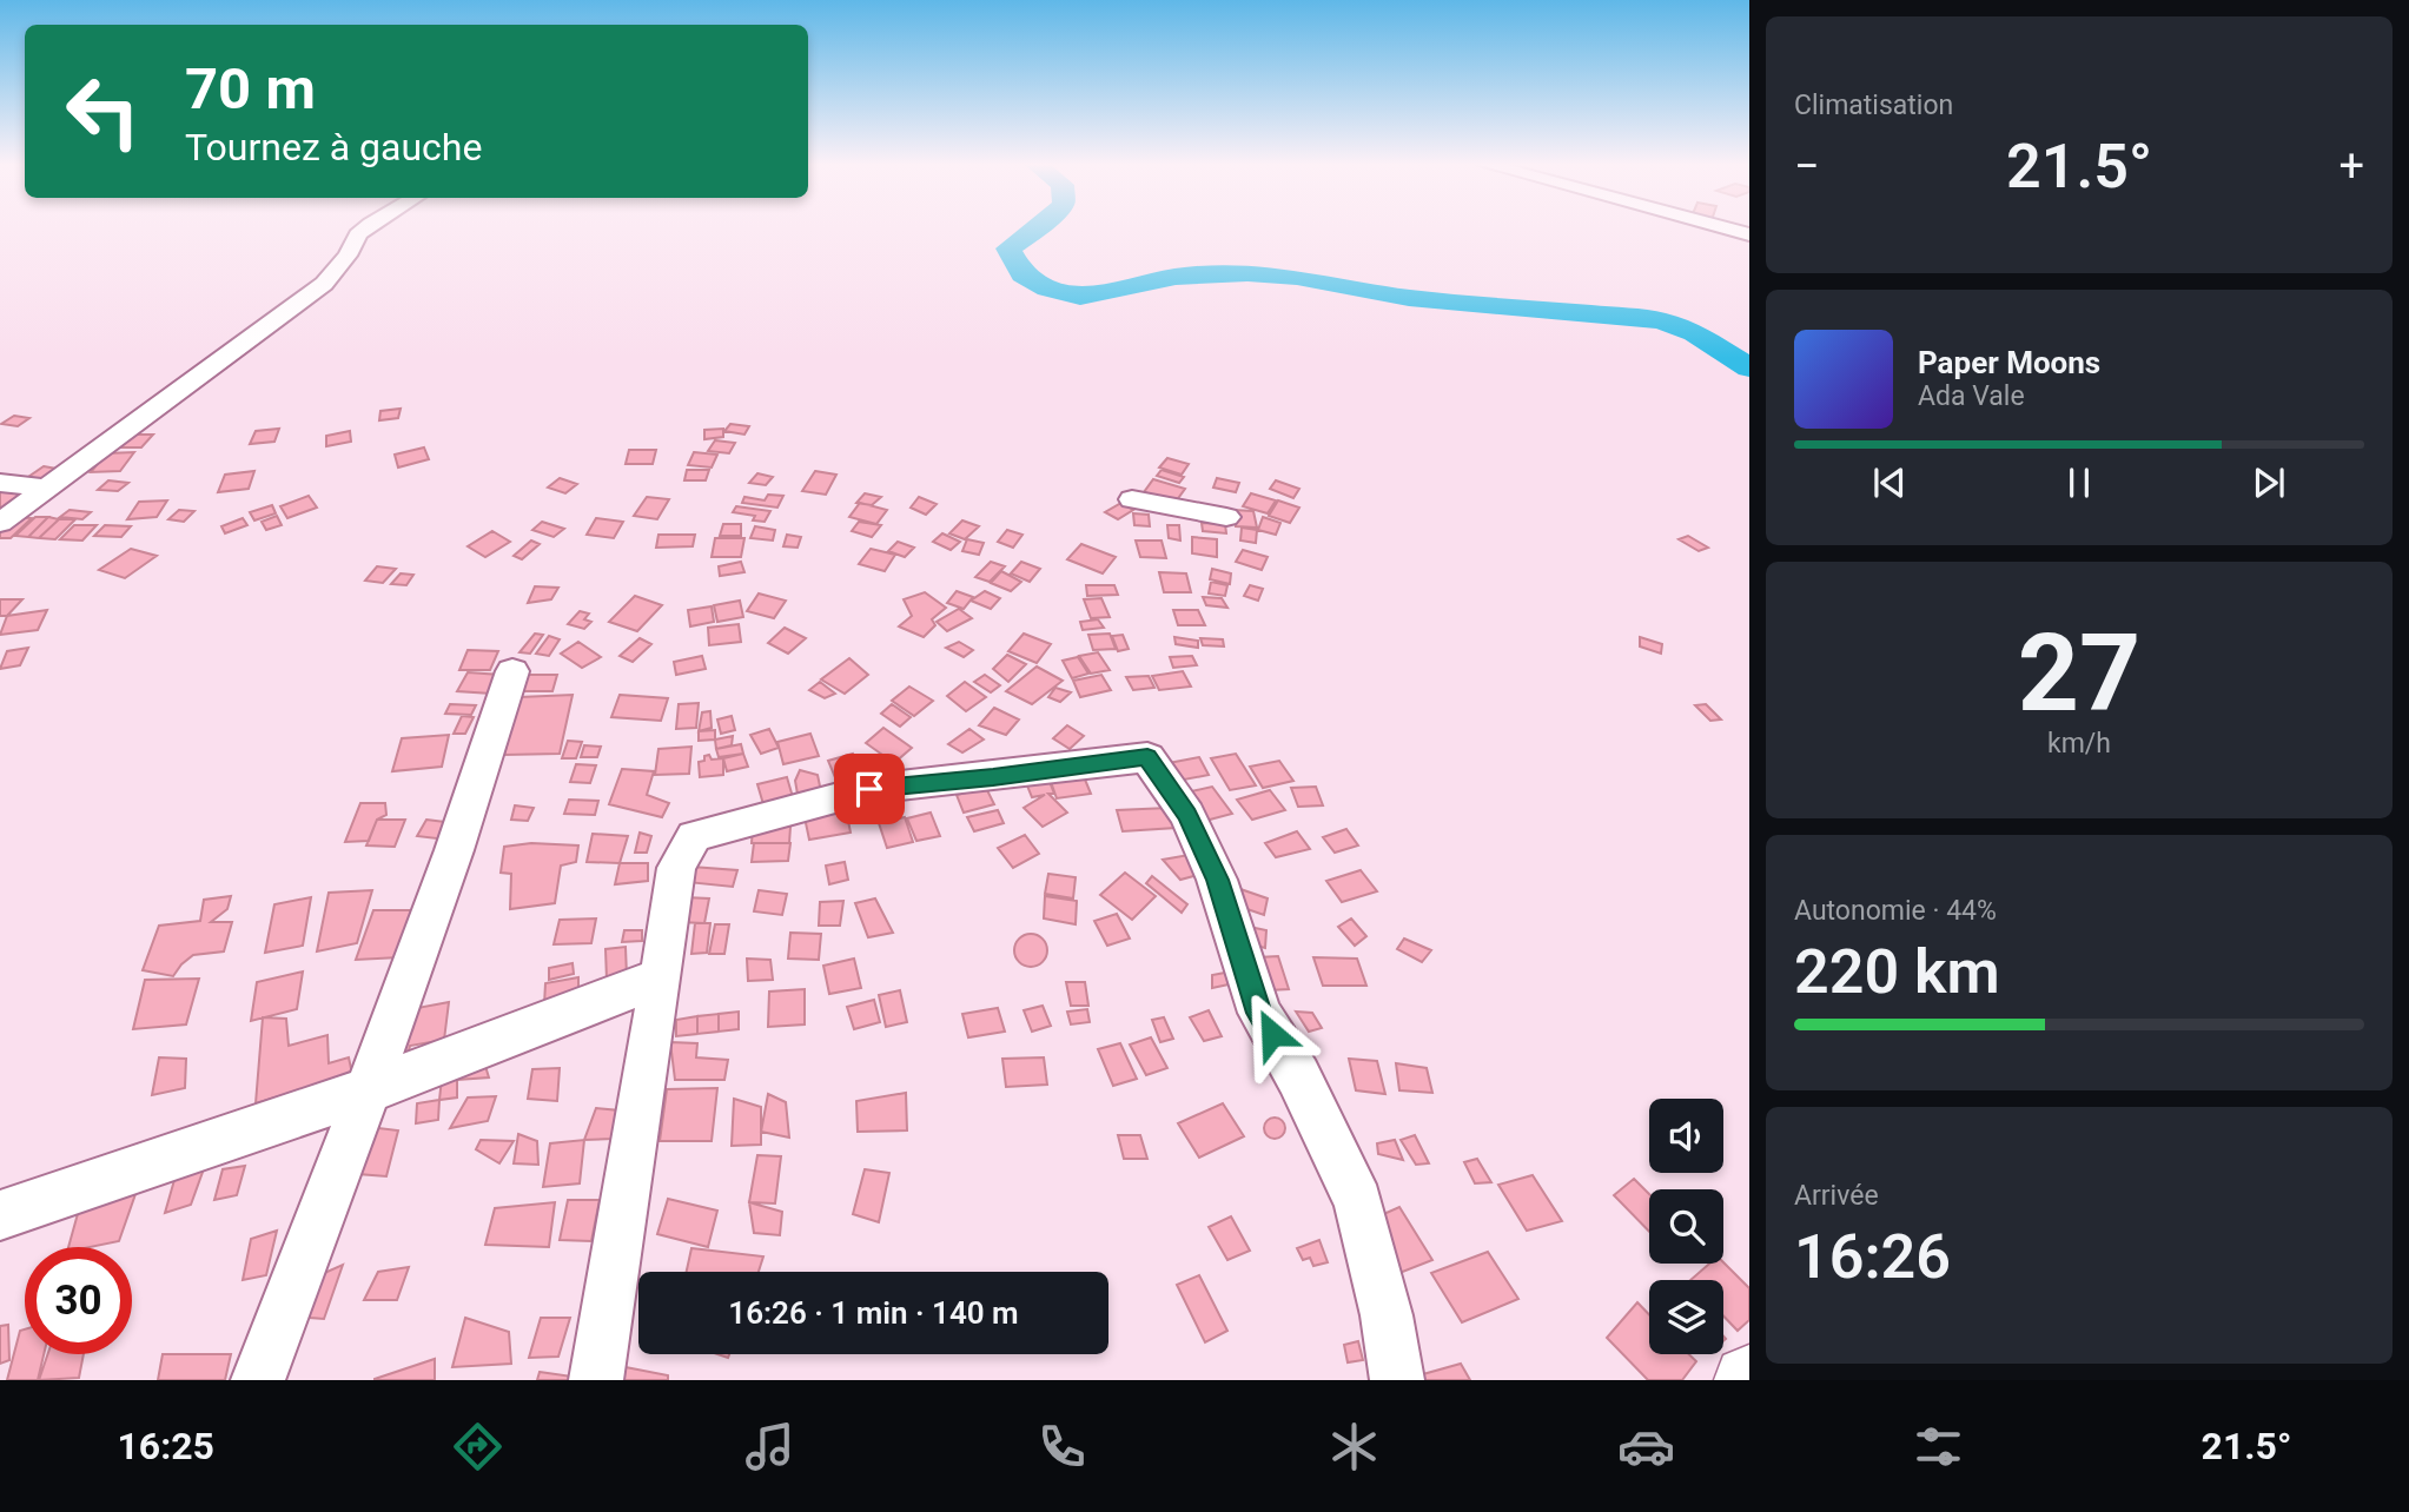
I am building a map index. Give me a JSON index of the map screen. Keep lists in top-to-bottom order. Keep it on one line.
{"page":{"tile":["Climatisation",["27","km/h"],["Autonomie · 44%","220 km"],["Arrivée","16:26"]],"turn":["70 m","Tournez à gauche"],"heat":["−","21.5°","+"],"song":["Paper Moons","Ada Vale"],"limit":"30","trip":"16:26 · 1 min · 140 m","tabs":["16:25","21.5°"]}}
